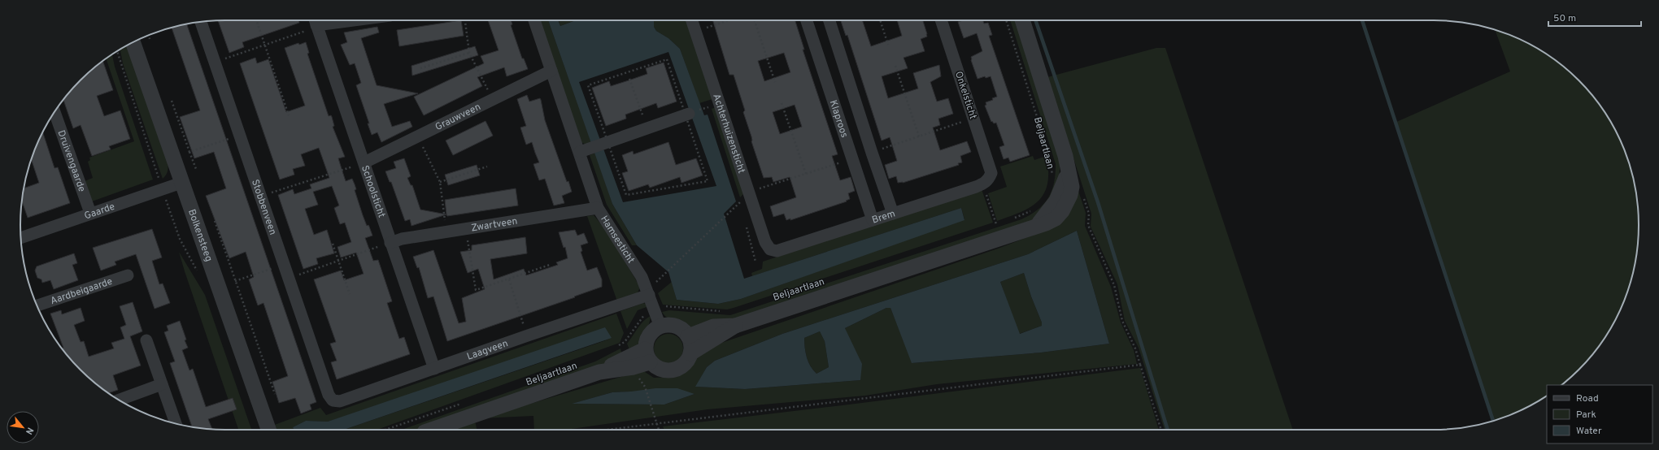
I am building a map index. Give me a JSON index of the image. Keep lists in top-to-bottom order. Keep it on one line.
{"streets":{"street":["Onkelsticht","Grauwveen","Klaproos","Achterhuizensticht","Beljaartlaan","Druivengaarde","Schoolsticht","Stobbenveen","Gaarde","Brem","Zwartveen","Bolkensteeg","Hamsesticht","Aardbeigaarde","Laagveen"]},"crossings":[["Onkelsticht","Brem"],["Grauwveen","Schoolsticht"],["Grauwveen","Hamsesticht"],["Klaproos","Brem"],["Achterhuizensticht","Brem"],["Beljaartlaan","Hamsesticht"],["Druivengaarde","Gaarde"],["Schoolsticht","Zwartveen"],["Schoolsticht","Laagveen"],["Stobbenveen","Laagveen"],["Gaarde","Bolkensteeg"],["Zwartveen","Hamsesticht"],["Hamsesticht","Laagveen"]],"legend":["Road","Park","Water"],"scale_bar":"50 m","north":"bottom right"}
